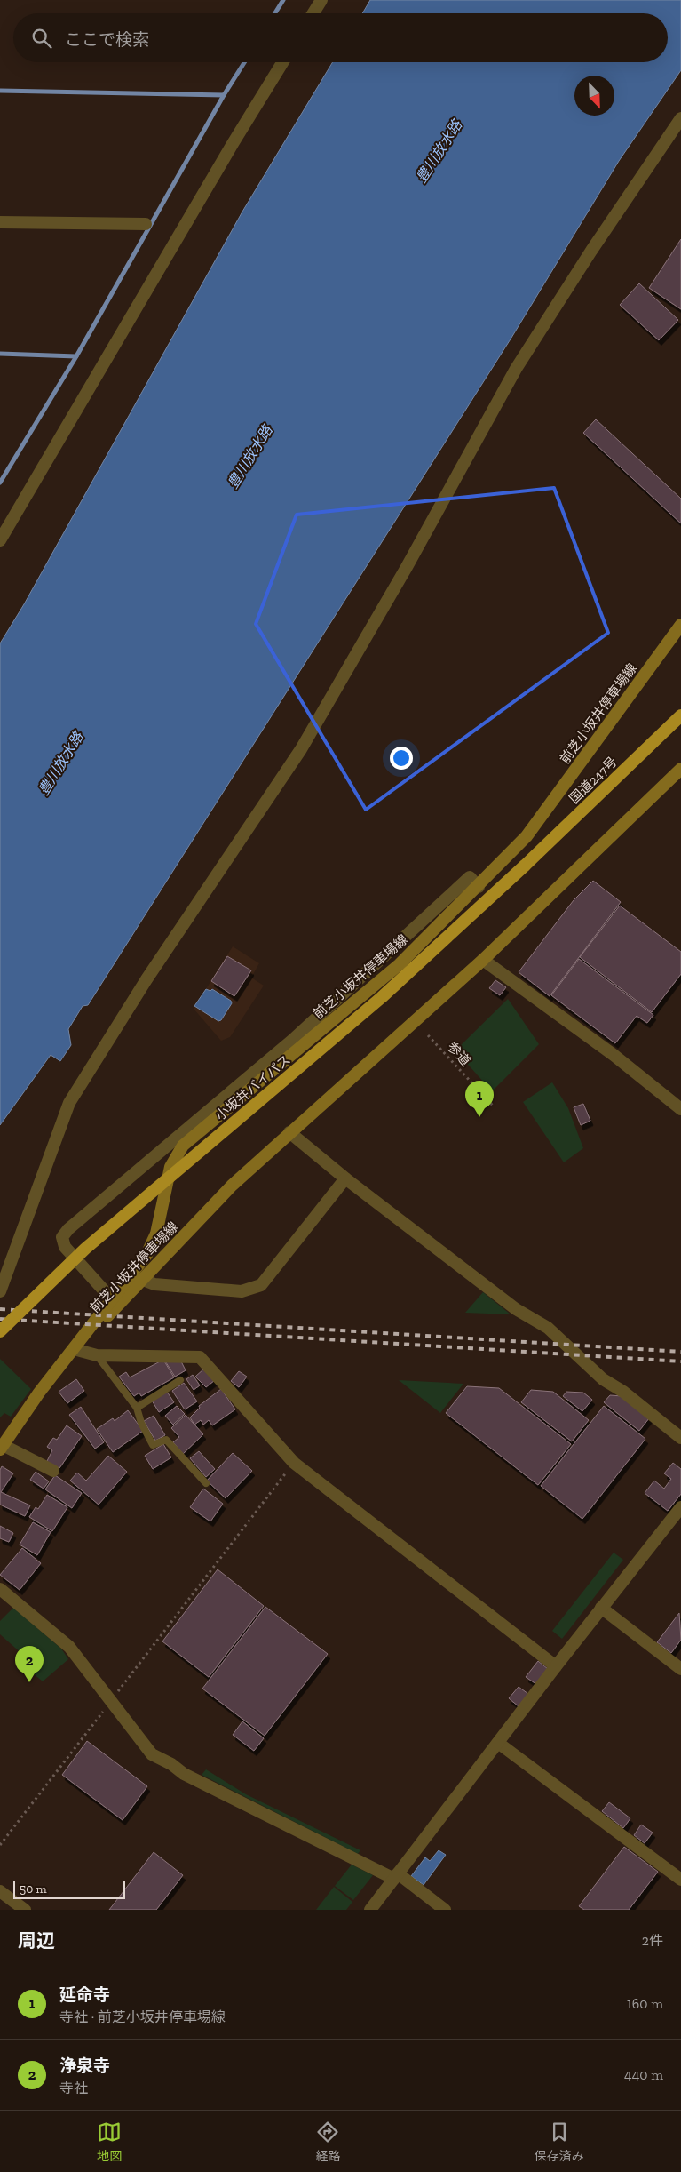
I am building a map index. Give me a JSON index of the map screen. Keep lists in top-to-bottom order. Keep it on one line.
{"streets":{"highway":["国道247号","小坂井バイパス"],"main road":["前芝小坂井停車場線"],"path":["参道"]},"crossings":[["国道247号","小坂井バイパス"]],"water":["豊川放水路"],"scale_bar":"50 m","north":"bottom right","page":{"search":"ここで検索","pins":["1","2"],"scale":"50 m","heading":["周辺","2件"],"list":[{"mark":"1","name":"延命寺","note":"寺社 · 前芝小坂井停車場線","value":"160 m"},{"mark":"2","name":"浄泉寺","note":"寺社","value":"440 m"}],"nav":["地図","経路","保存済み"]}}
